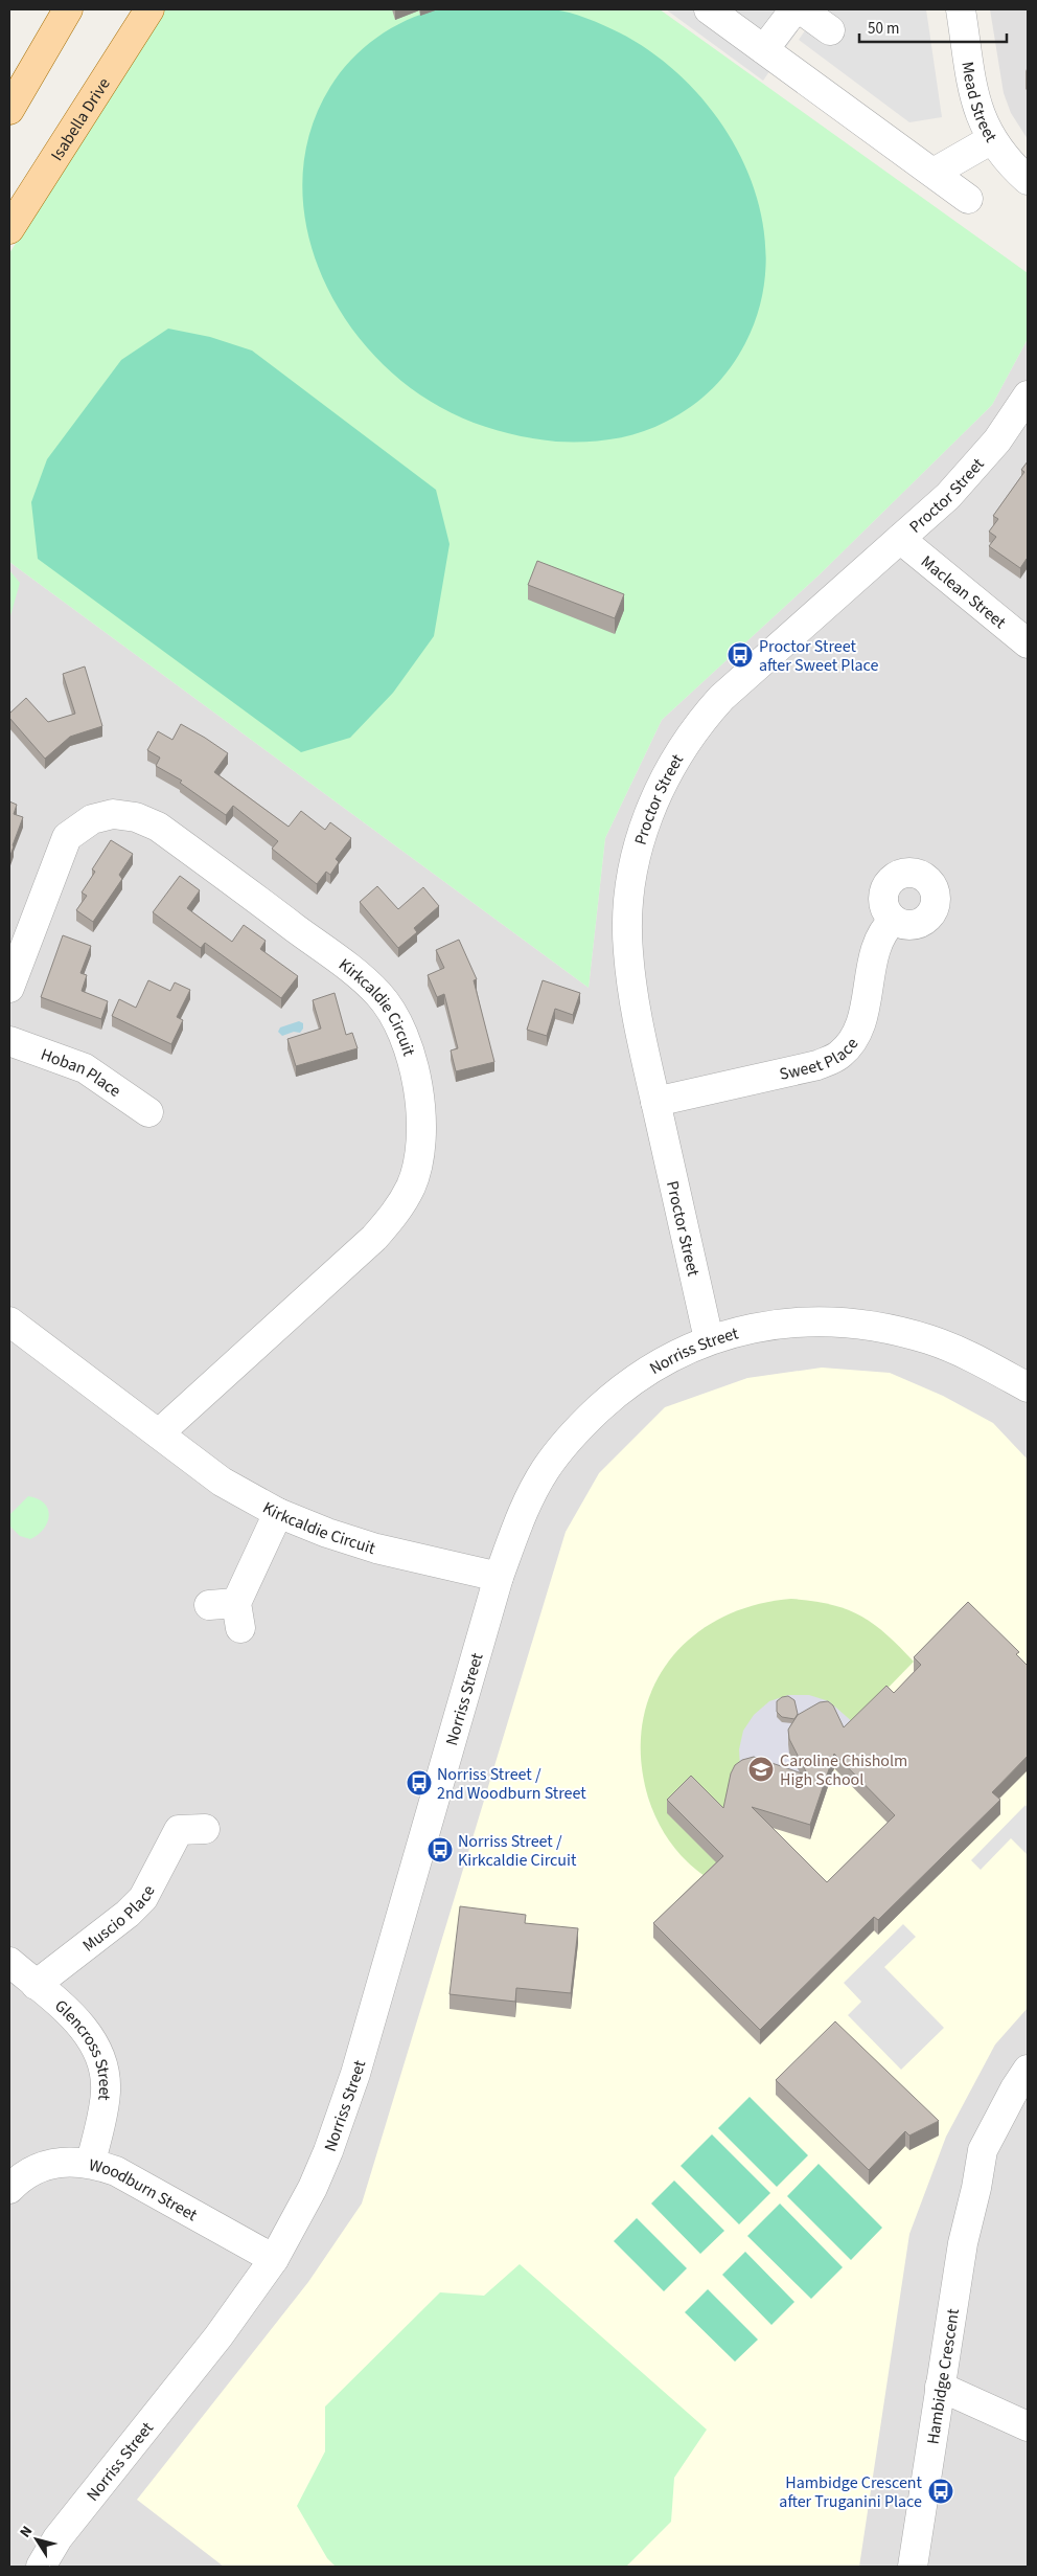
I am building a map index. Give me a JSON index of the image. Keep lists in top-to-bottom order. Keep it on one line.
{"streets":{"main road":["Isabella Drive"],"street":["Mead Street","Proctor Street","Maclean Street","Kirkcaldie Circuit","Sweet Place","Hoban Place","Norriss Street","Muscio Place","Glencross Street","Woodburn Street","Hambidge Crescent"]},"crossings":[["Proctor Street","Maclean Street"],["Proctor Street","Sweet Place"],["Proctor Street","Norriss Street"],["Kirkcaldie Circuit","Norriss Street"],["Norriss Street","Woodburn Street"],["Muscio Place","Glencross Street"],["Glencross Street","Woodburn Street"]],"places":{"bus stop":["Proctor Street after Sweet Place","Norriss Street / 2nd Woodburn Street","Norriss Street / Kirkcaldie Circuit","Hambidge Crescent after Truganini Place"],"school or university":["Caroline Chisholm High School"]},"scale_bar":"50 m","north":"top left"}
